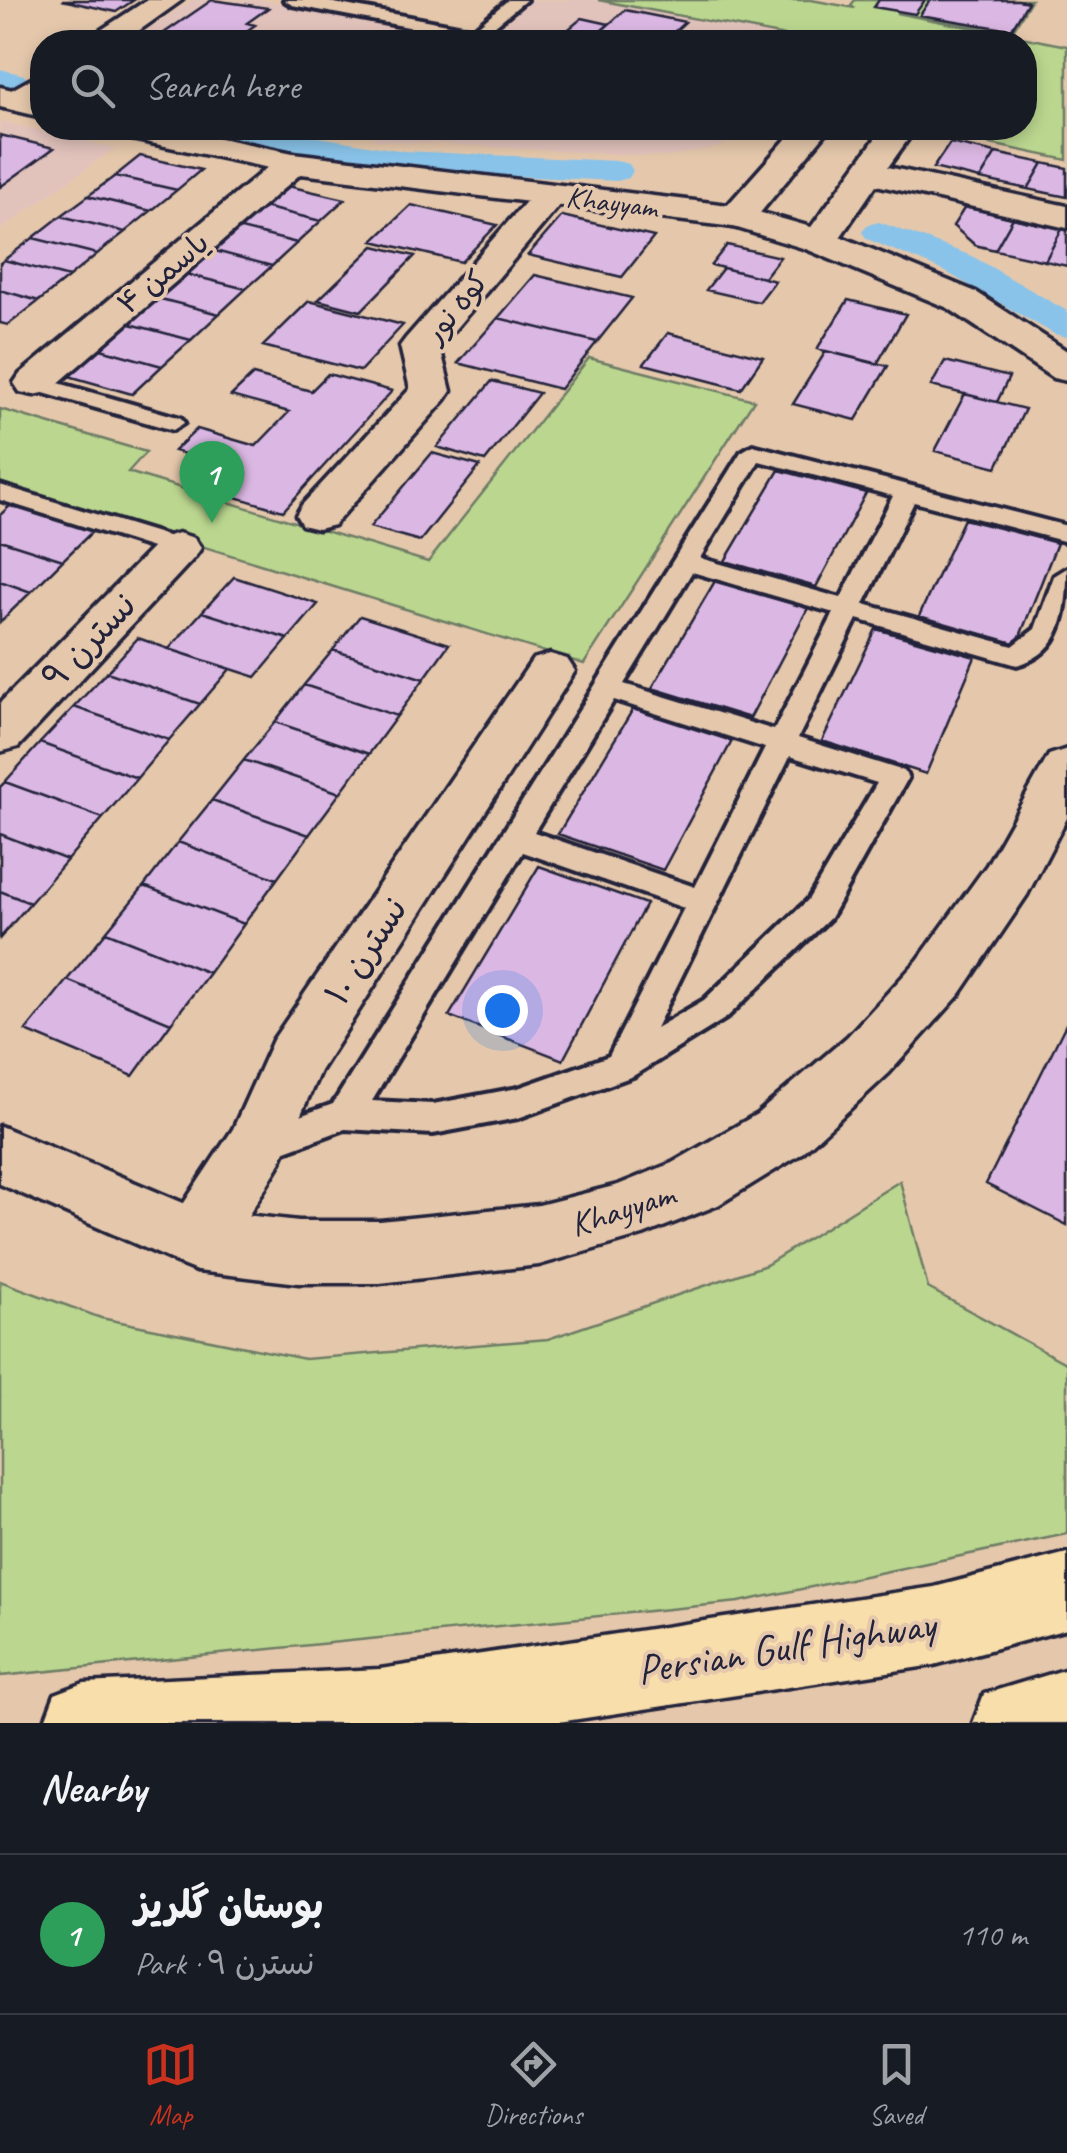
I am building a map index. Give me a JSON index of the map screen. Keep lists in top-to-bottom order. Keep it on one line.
{"streets":{"highway":["Persian Gulf Highway"],"street":["Khayyam","یاسمن ۴","کوه نور","نسترن ۹","نسترن ۱۰"]},"crossings":[["Khayyam","یاسمن ۴"],["Khayyam","کوه نور"],["Khayyam","نسترن ۱۰"]],"page":{"search":"Search here","pins":"1","heading":"Nearby","list":[{"mark":"1","name":"بوستان گلریز","note":"Park · نسترن ۹","value":"110 m"}],"nav":["Map","Directions","Saved"]}}
